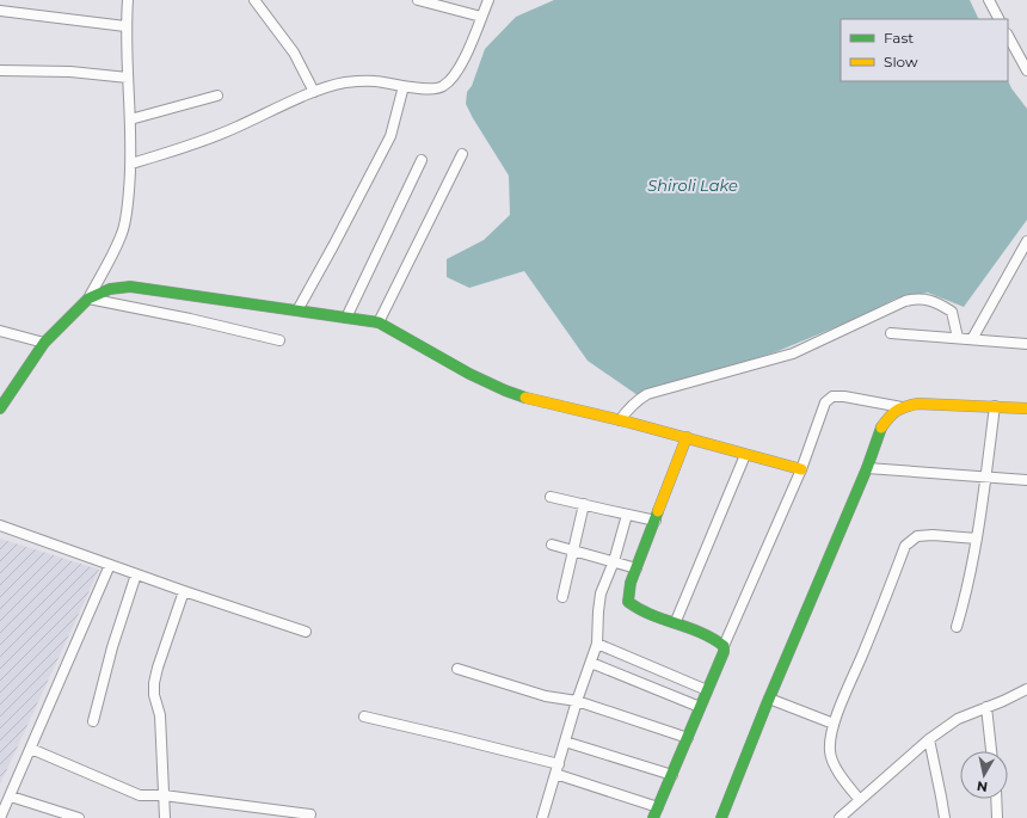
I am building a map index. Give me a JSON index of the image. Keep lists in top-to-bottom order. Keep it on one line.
{"water":["Shiroli Lake"],"legend":["Fast","Slow"],"north":"bottom"}
